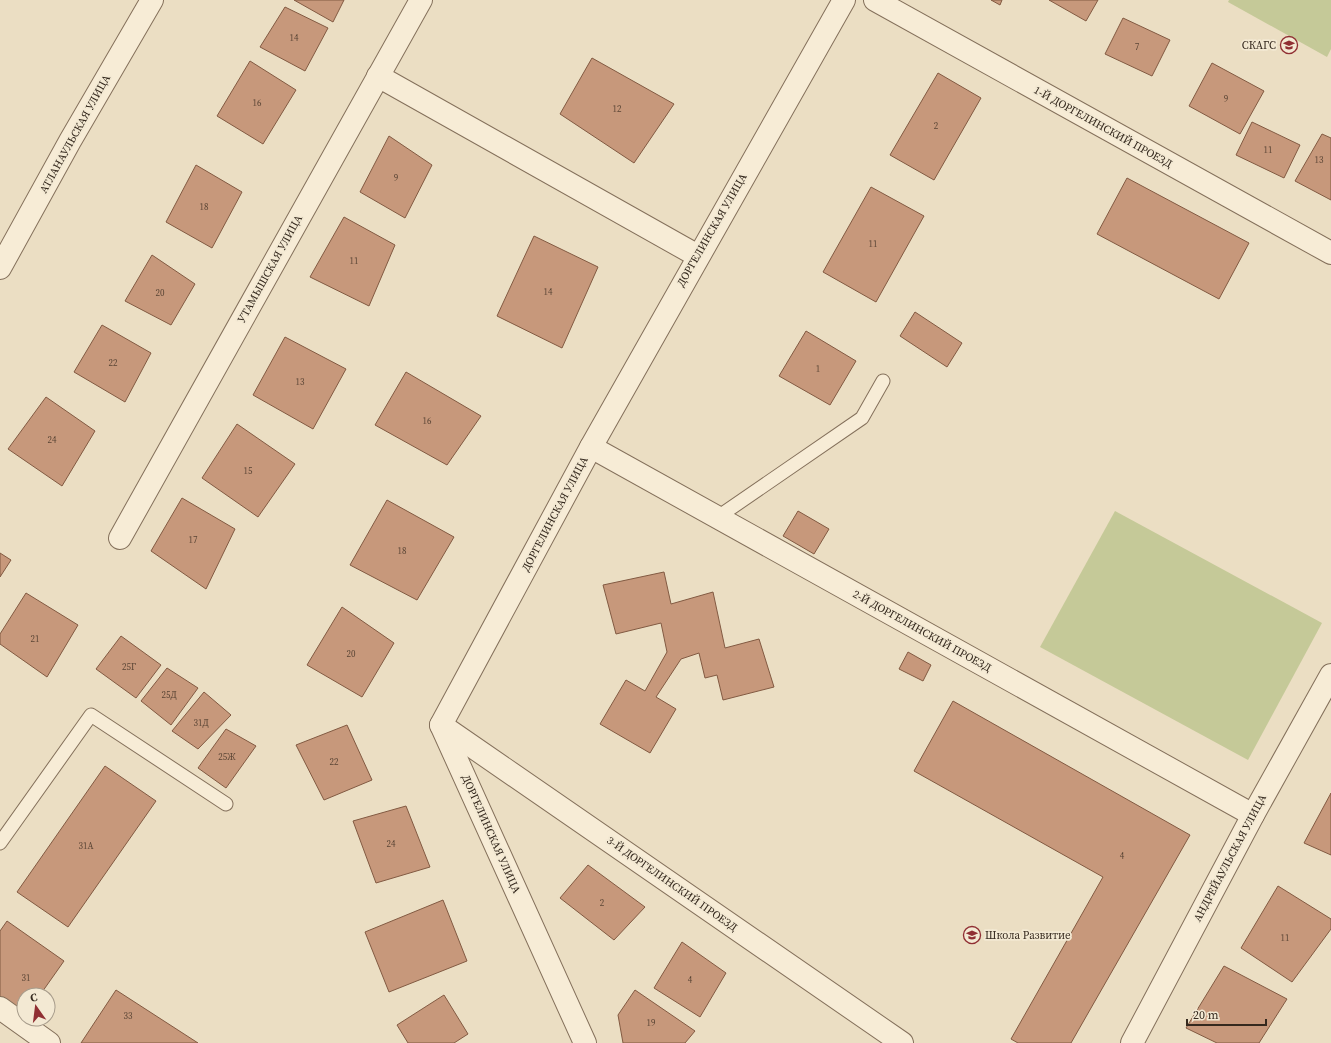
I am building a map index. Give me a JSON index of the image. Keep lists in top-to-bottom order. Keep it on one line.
{"streets":{"street":["1-Й ДОРГЕЛИНСКИЙ ПРОЕЗД","АТЛАНАУЛЬСКАЯ УЛИЦА","ДОРГЕЛИНСКАЯ УЛИЦА","УТАМЫШСКАЯ УЛИЦА","2-Й ДОРГЕЛИНСКИЙ ПРОЕЗД","АНДРЕЙАУЛЬСКАЯ УЛИЦА","3-Й ДОРГЕЛИНСКИЙ ПРОЕЗД"]},"crossings":[["ДОРГЕЛИНСКАЯ УЛИЦА","2-Й ДОРГЕЛИНСКИЙ ПРОЕЗД"],["ДОРГЕЛИНСКАЯ УЛИЦА","3-Й ДОРГЕЛИНСКИЙ ПРОЕЗД"],["2-Й ДОРГЕЛИНСКИЙ ПРОЕЗД","АНДРЕЙАУЛЬСКАЯ УЛИЦА"]],"places":{"school or university":["СКАГС","Школа Развитие"]},"house_numbers":["14","7","9","16","12","2","11","13","9","18","11","11","14","20","22","1","13","16","24","15","17","18","21","20","25Г","25Д","31Д","25Ж","22","24","31А","4","2","11","31","4","33","19"],"scale_bar":"20 m","north":"top"}
